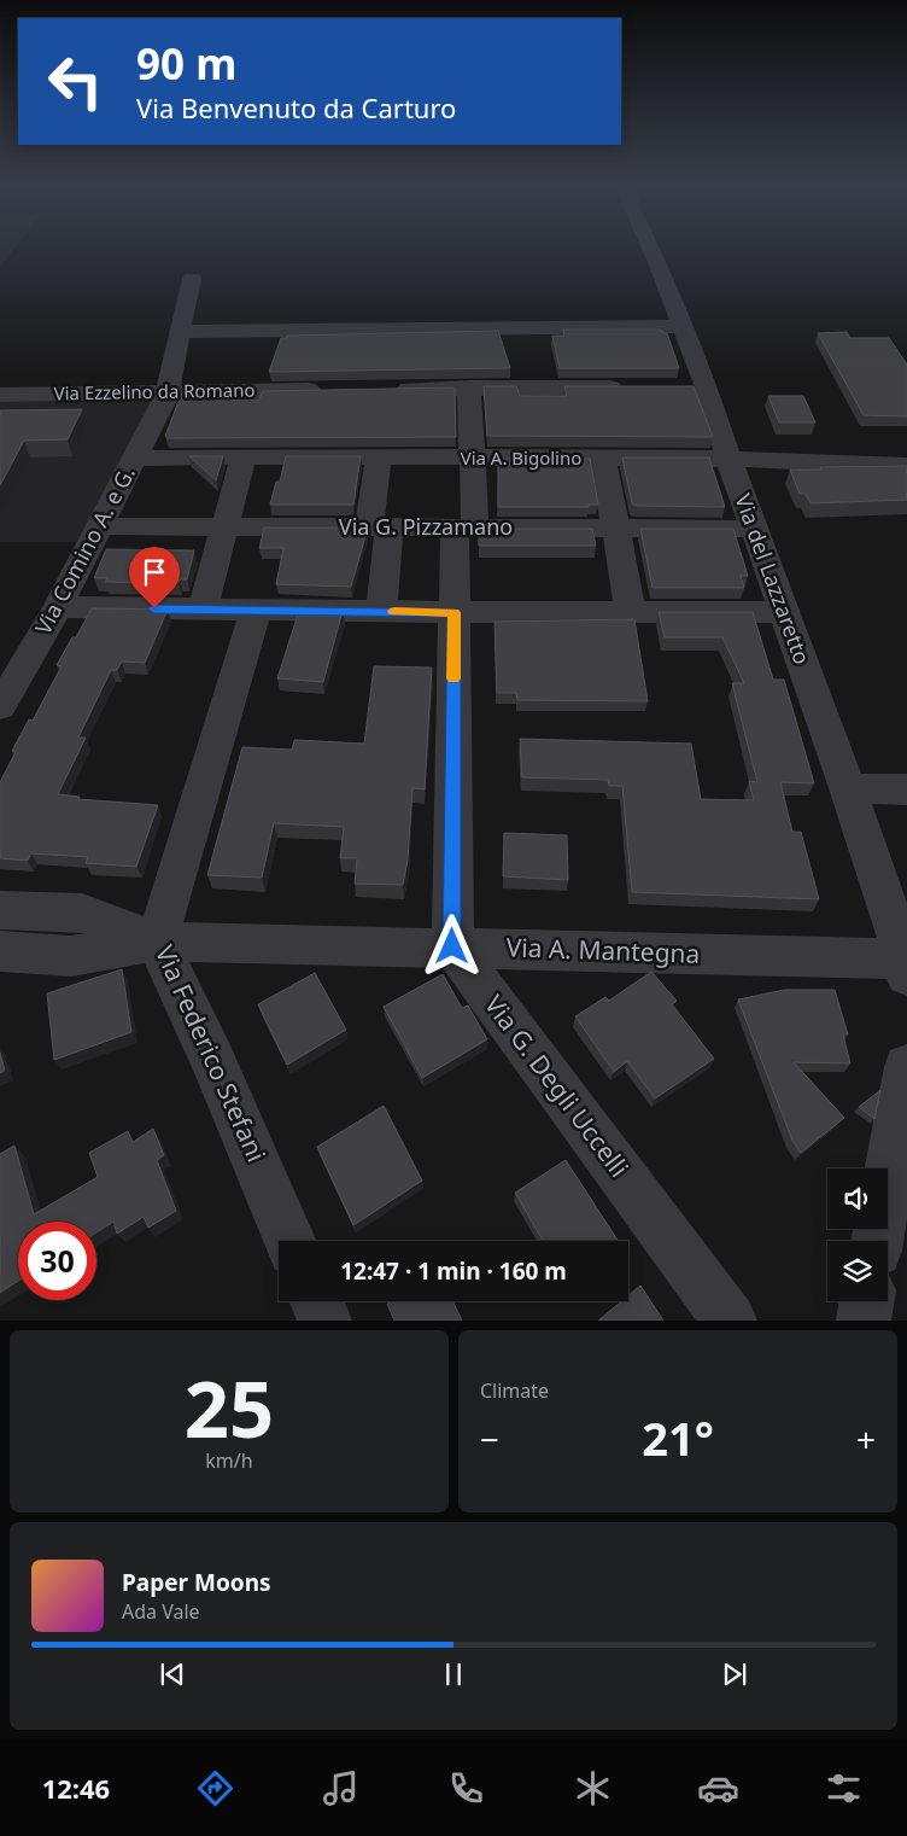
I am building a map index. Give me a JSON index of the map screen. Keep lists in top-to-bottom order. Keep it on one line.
{"streets":{"street":["Via Ezzelino da Romano","Via A. Bigolino","Via G. Pizzamano","Via Comino A. e G.","Via del Lazzaretto","Via A. Mantegna","Via Federico Stefani","Via G. Degli Uccelli"]},"crossings":[["Via Ezzelino da Romano","Via Comino A. e G."],["Via A. Bigolino","Via Comino A. e G."],["Via A. Bigolino","Via del Lazzaretto"],["Via G. Pizzamano","Via Comino A. e G."],["Via G. Pizzamano","Via del Lazzaretto"],["Via del Lazzaretto","Via A. Mantegna"],["Via A. Mantegna","Via Federico Stefani"],["Via A. Mantegna","Via G. Degli Uccelli"]],"page":{"turn":["90 m","Via Benvenuto da Carturo"],"limit":"30","trip":"12:47 · 1 min · 160 m","tile":[["25","km/h"],"Climate"],"heat":["−","21°","+"],"song":["Paper Moons","Ada Vale"],"tabs":"12:46"}}
